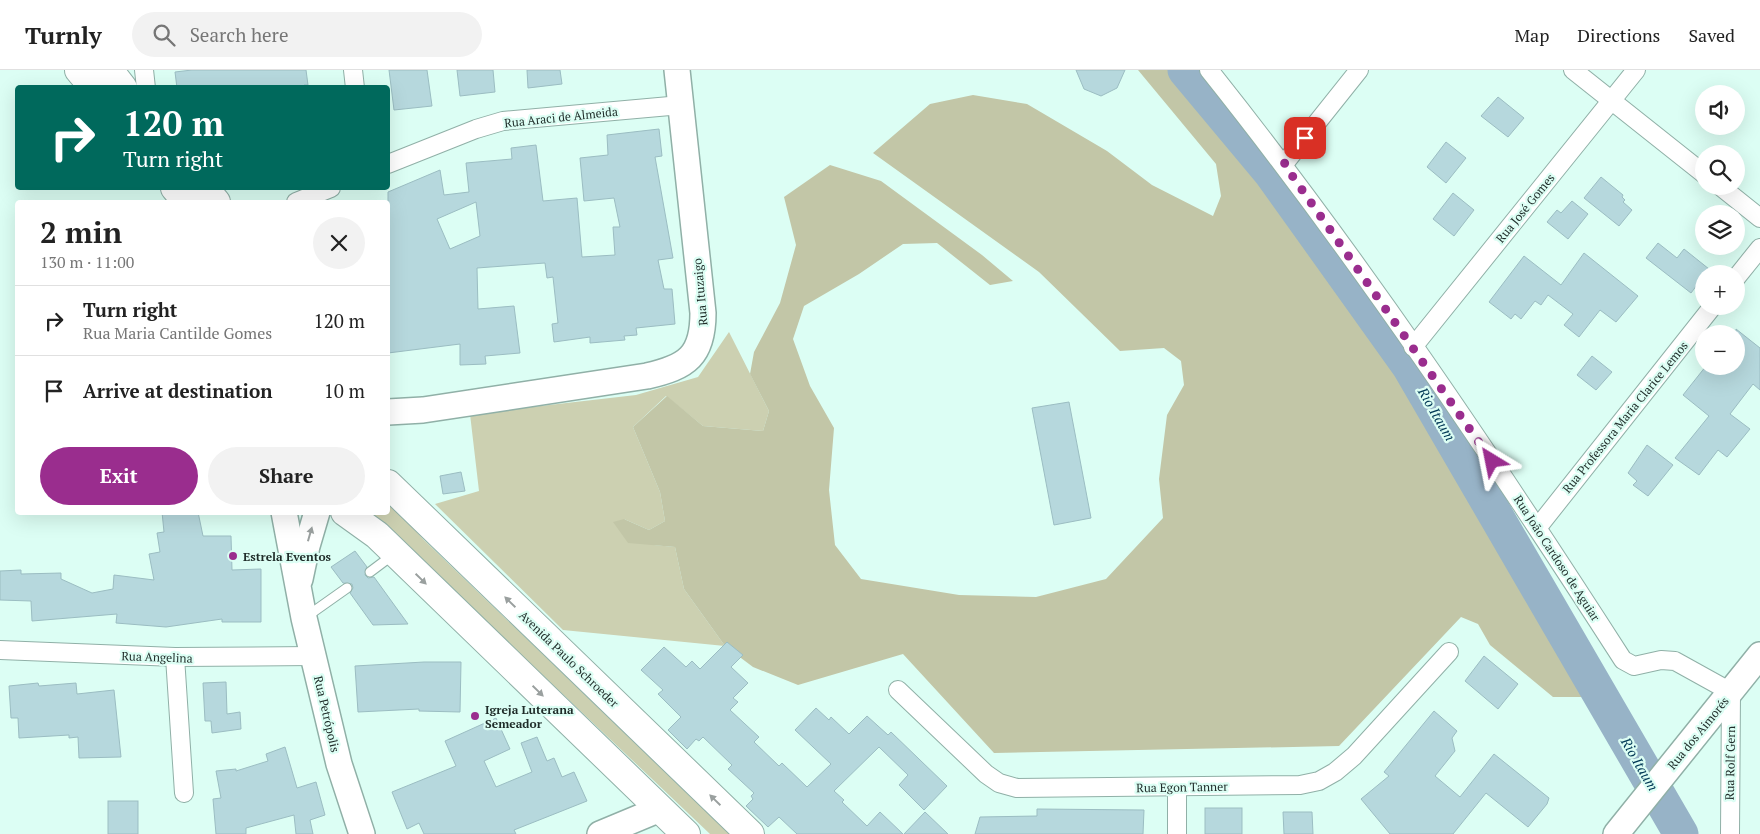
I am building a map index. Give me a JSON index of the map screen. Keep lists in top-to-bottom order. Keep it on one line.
{"streets":{"main road":["Avenida Paulo Schroeder"],"street":["Rua Araci de Almeida","Rua José Gomes","Rua Ituzaigo","Rua Professora Maria Clarice Lemos","Rua João Cardoso de Aguiar","Rua Angelina","Rua Petrópolis","Rua dos Aimorés","Rua Rolf Gern","Rua Egon Tanner"]},"crossings":[["Rua Araci de Almeida","Rua Ituzaigo"],["Rua José Gomes","Rua João Cardoso de Aguiar"],["Rua Professora Maria Clarice Lemos","Rua João Cardoso de Aguiar"],["Rua João Cardoso de Aguiar","Rua dos Aimorés"],["Rua João Cardoso de Aguiar","Rua Rolf Gern"],["Rua Angelina","Rua Petrópolis"],["Rua dos Aimorés","Rua Rolf Gern"]],"water":["Rio Itaum"],"places":["Estrela Eventos","Igreja Luterana Semeador"],"page":{"header":"Turnly","search":"Search here","nav":["Map","Directions","Saved"],"map_buttons":["+","−"],"turn":["120 m","Turn right"],"heading":["2 min","130 m · 11:00"],"list":[{"name":"Turn right","note":"Rua Maria Cantilde Gomes","value":"120 m"},{"name":"Arrive at destination","value":"10 m"}],"buttons":["Exit","Share"]}}
